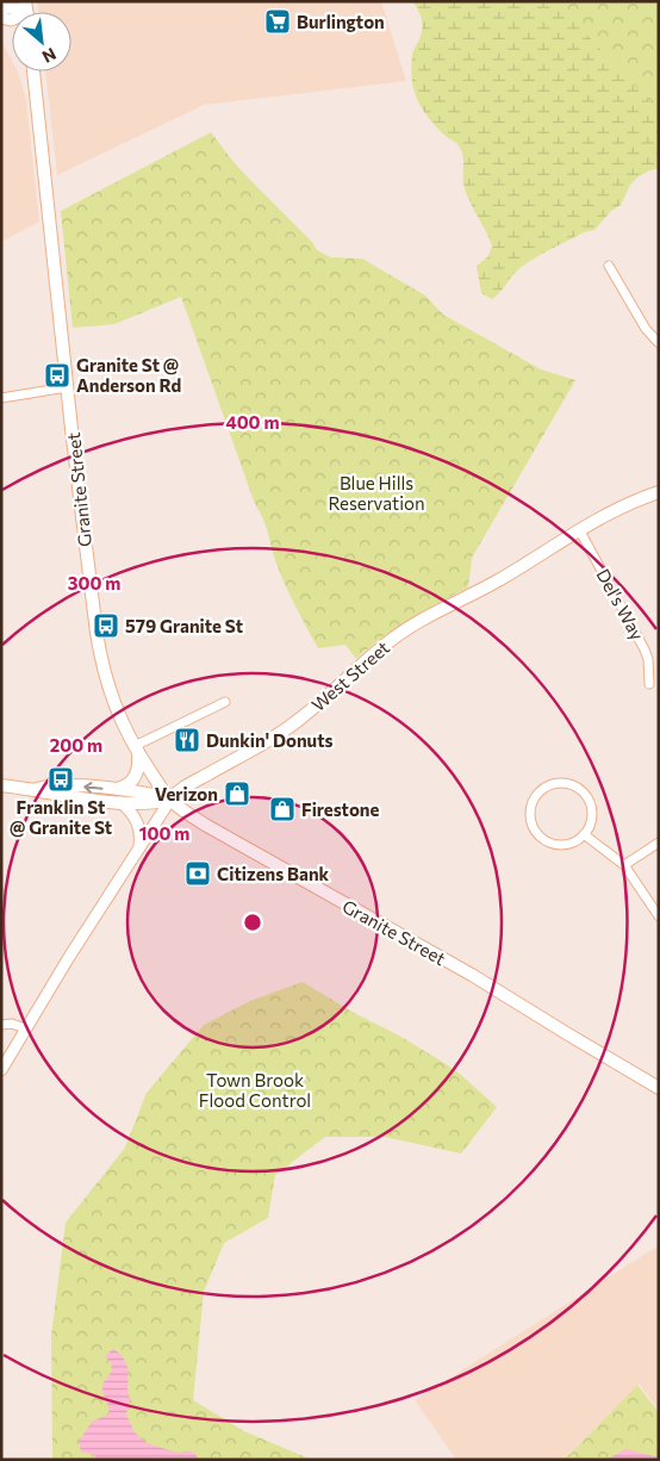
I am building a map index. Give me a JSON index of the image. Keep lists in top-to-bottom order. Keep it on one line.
{"streets":{"main road":["Granite Street","West Street"],"street":["Del's Way"]},"crossings":[["Granite Street","West Street"],["Del's Way","West Street"]],"parks":["Blue Hills Reservation","Town Brook Flood Control"],"places":{"supermarket":["Burlington"],"bus stop":["Granite St @ Anderson Rd","579 Granite St","Franklin St @ Granite St"],"restaurant":["Dunkin' Donuts"],"shop":["Verizon","Firestone"],"bank":["Citizens Bank"]},"north":"bottom right","rings":["400 m","300 m","200 m","100 m"]}
